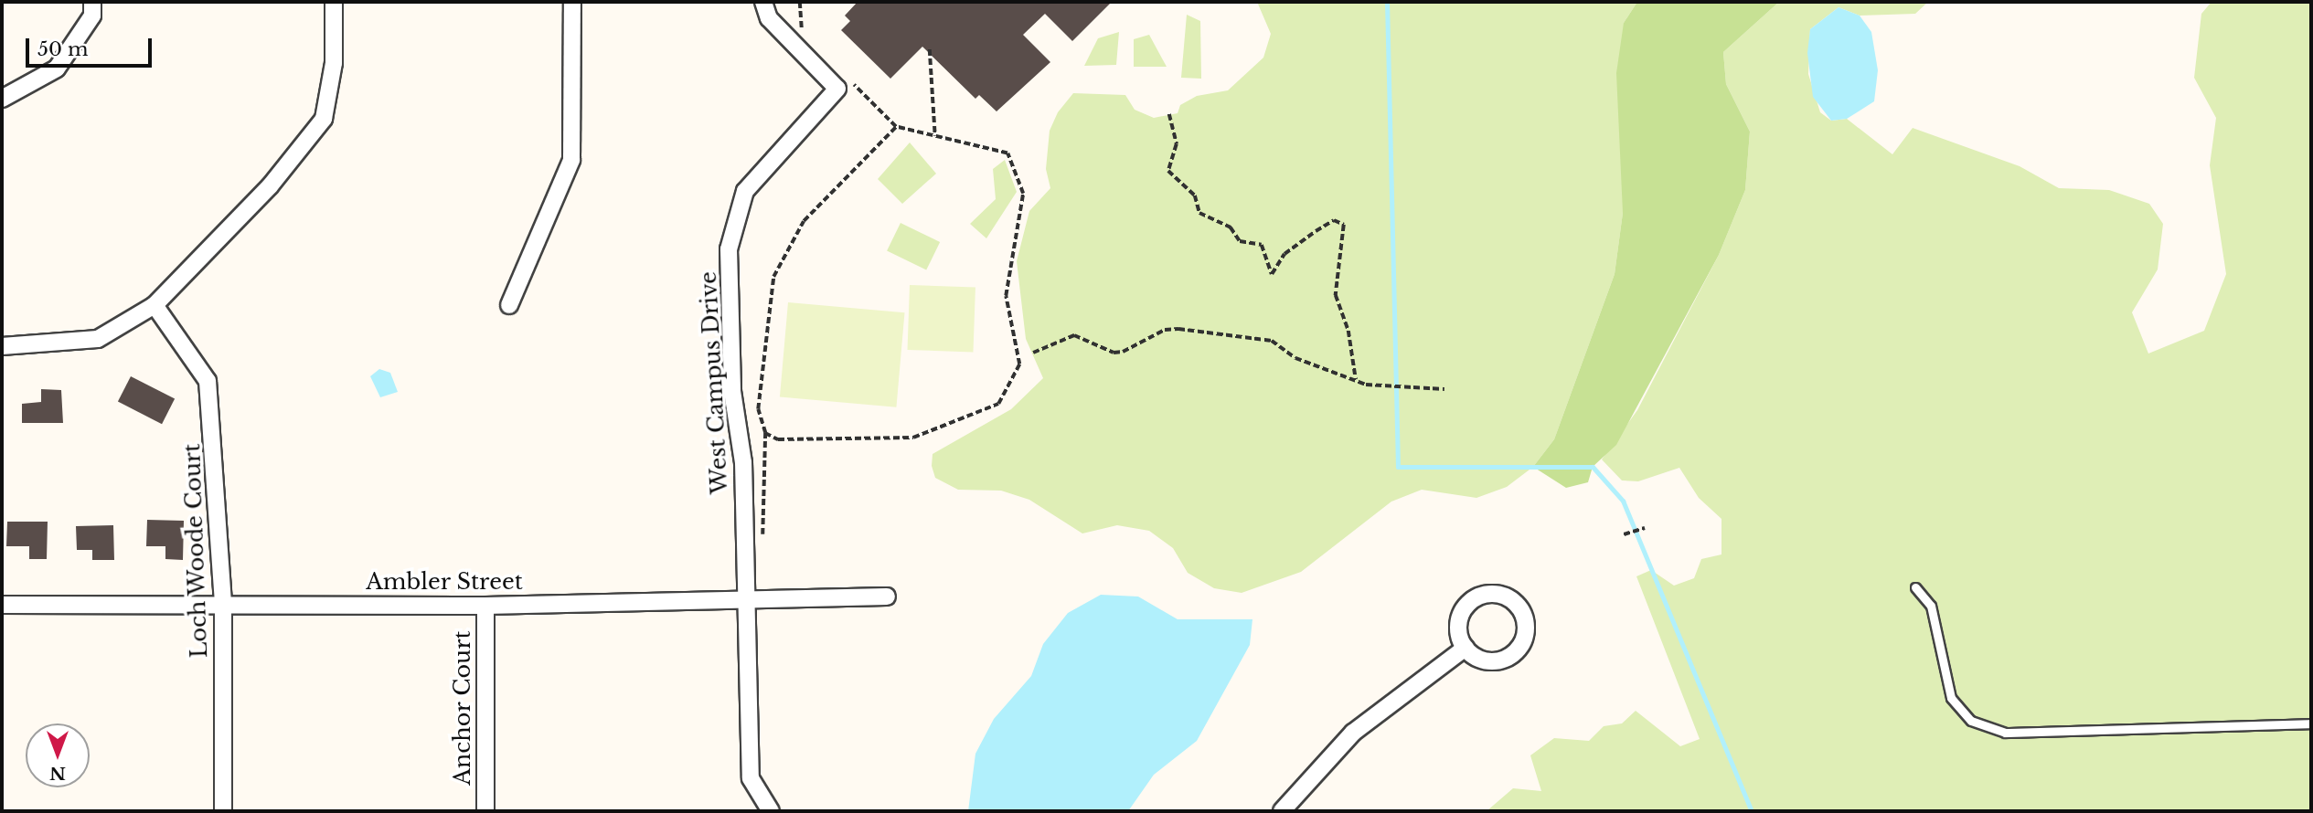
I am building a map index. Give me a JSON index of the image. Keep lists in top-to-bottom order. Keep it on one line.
{"streets":{"street":["West Campus Drive","Loch Woode Court","Ambler Street","Anchor Court"]},"crossings":[["West Campus Drive","Ambler Street"],["Loch Woode Court","Ambler Street"],["Ambler Street","Anchor Court"]],"scale_bar":"50 m","north":"bottom"}
